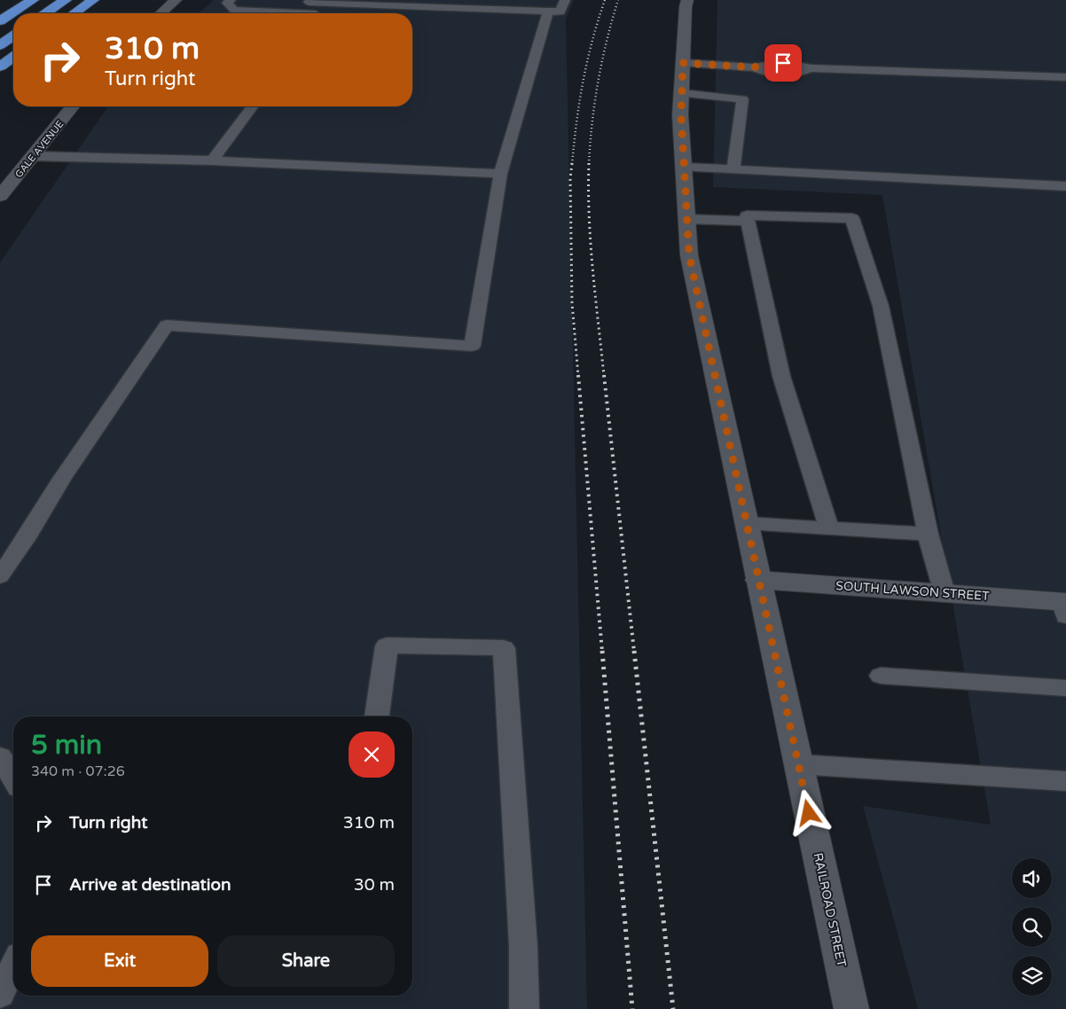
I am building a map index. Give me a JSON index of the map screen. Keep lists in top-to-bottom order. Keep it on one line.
{"streets":{"street":["GALE AVENUE","SOUTH LAWSON STREET","RAILROAD STREET"]},"crossings":[["SOUTH LAWSON STREET","RAILROAD STREET"]],"page":{"turn":["310 m","Turn right"],"heading":["5 min","340 m · 07:26"],"list":[{"name":"Turn right","value":"310 m"},{"name":"Arrive at destination","value":"30 m"}],"buttons":["Exit","Share"]}}
